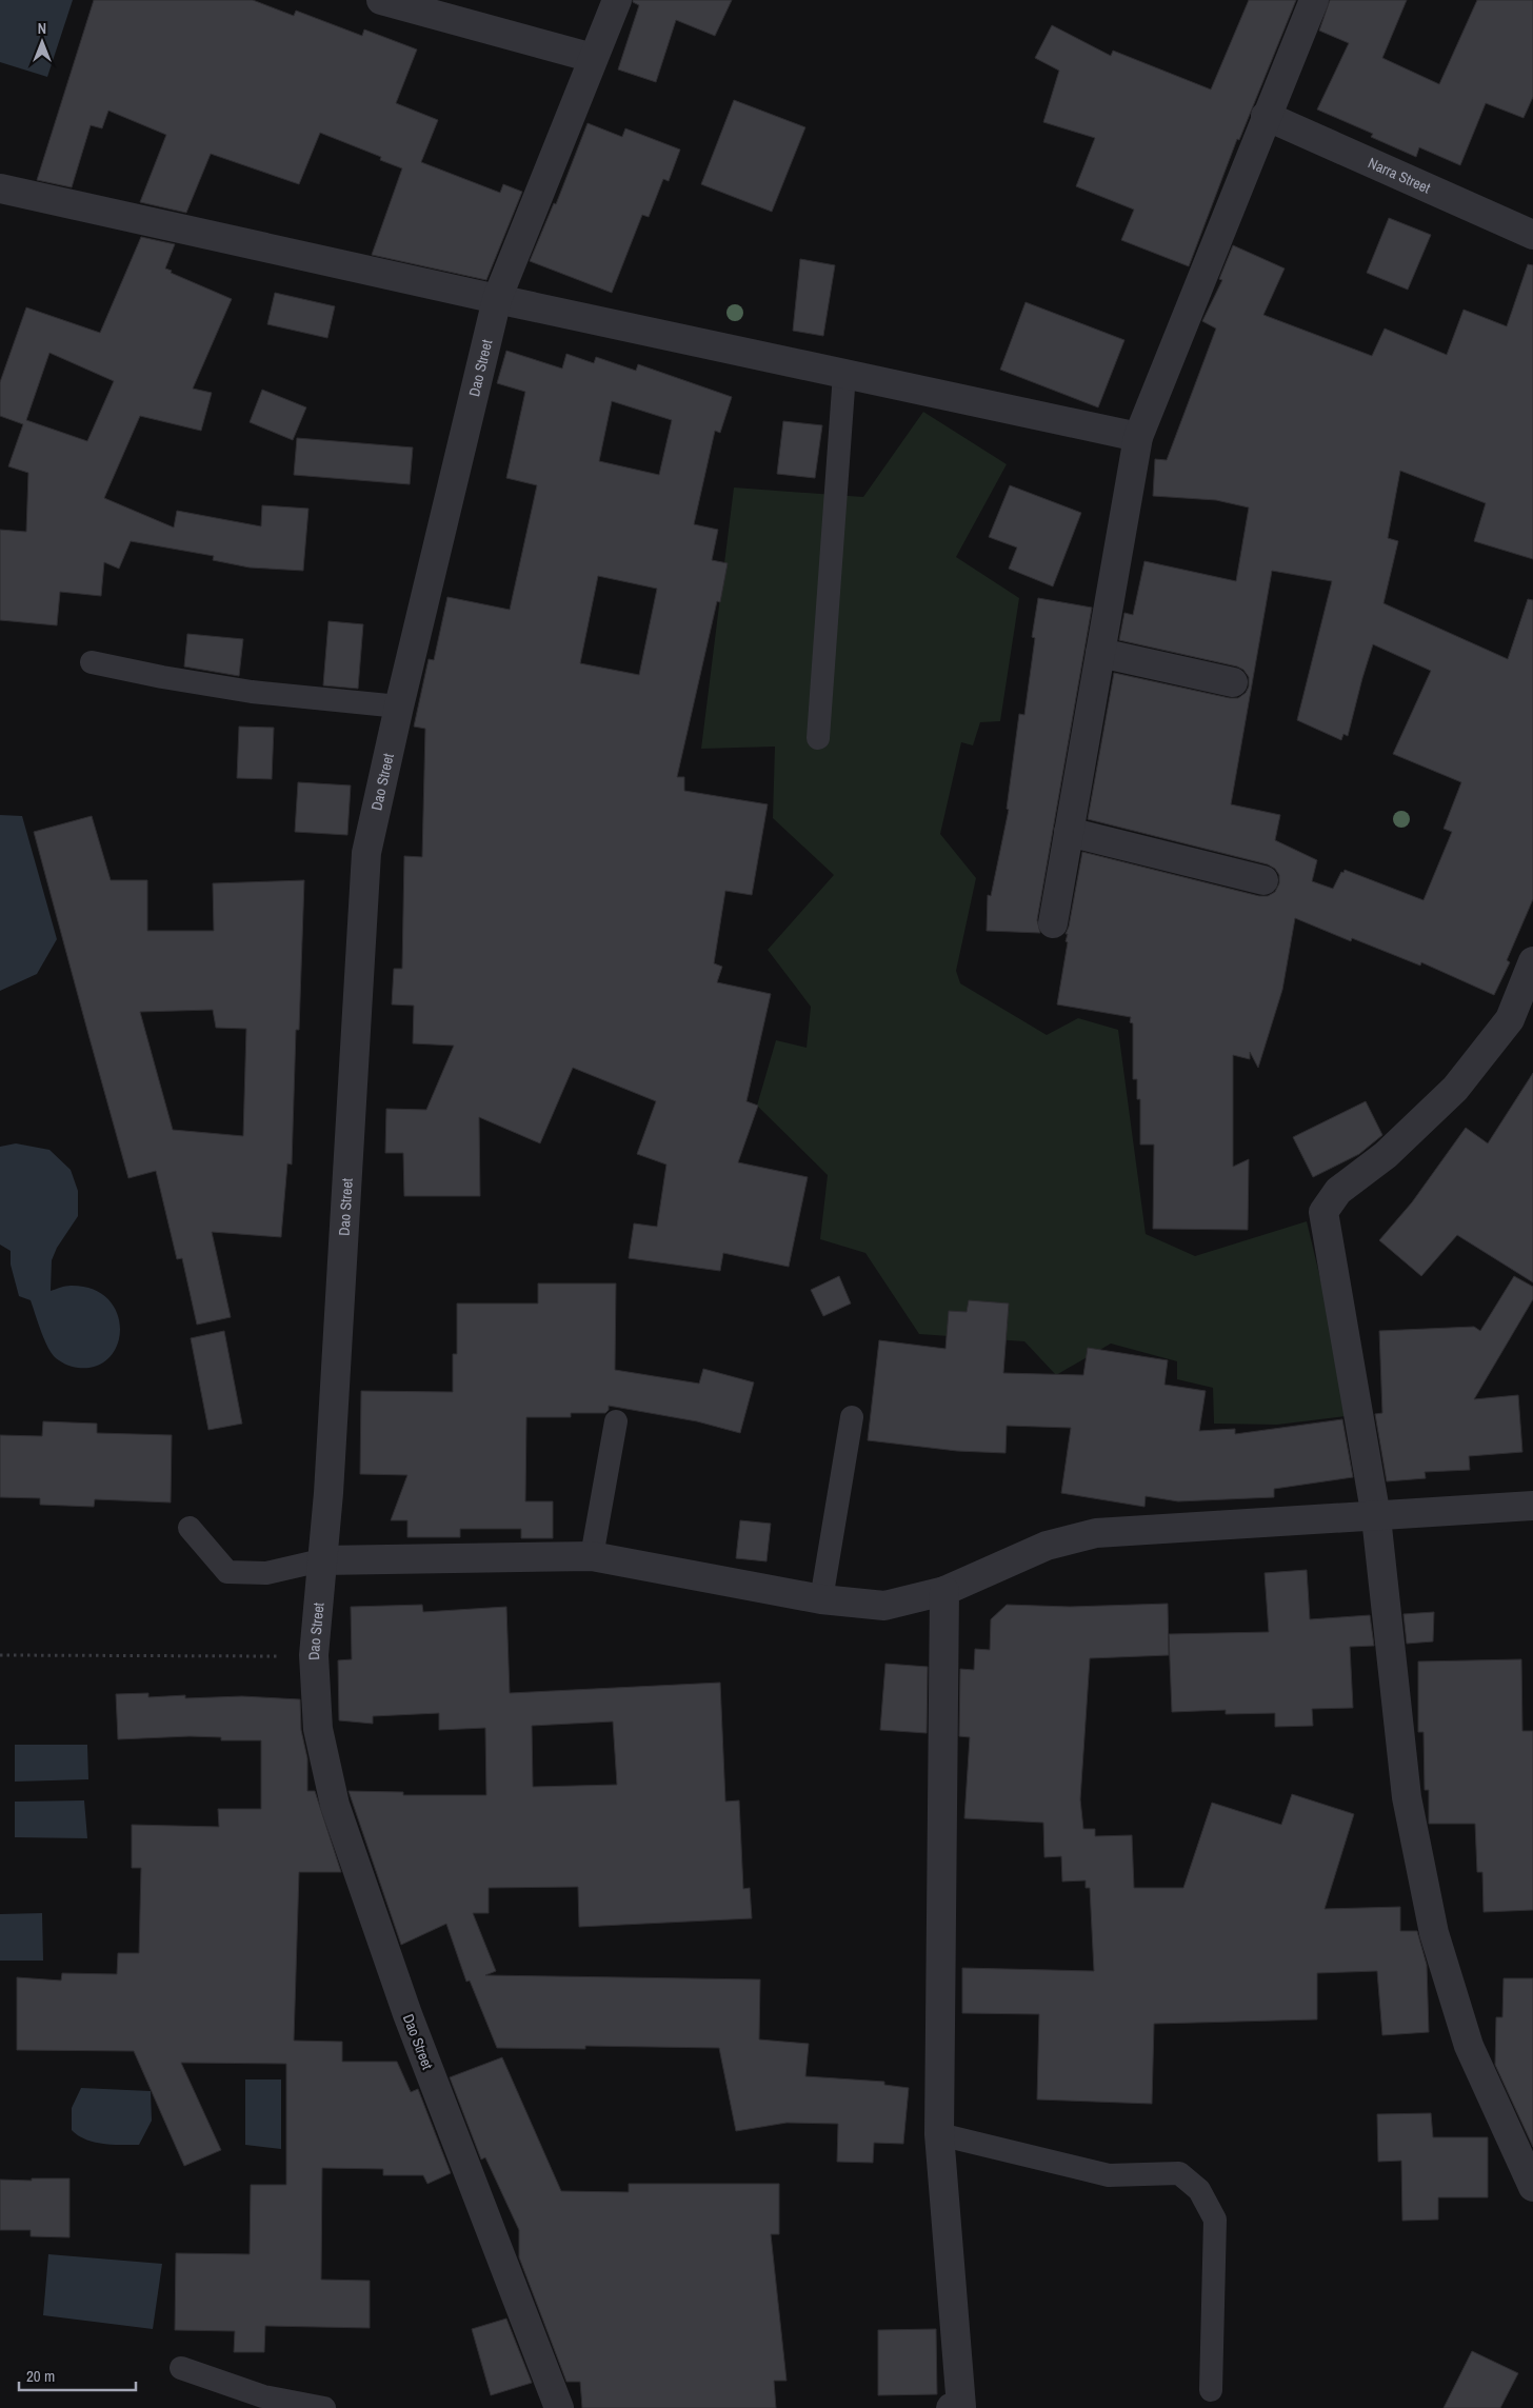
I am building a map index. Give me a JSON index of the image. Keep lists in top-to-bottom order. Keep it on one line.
{"streets":{"street":["Narra Street","Dao Street"]},"scale_bar":"20 m","north":"top"}
